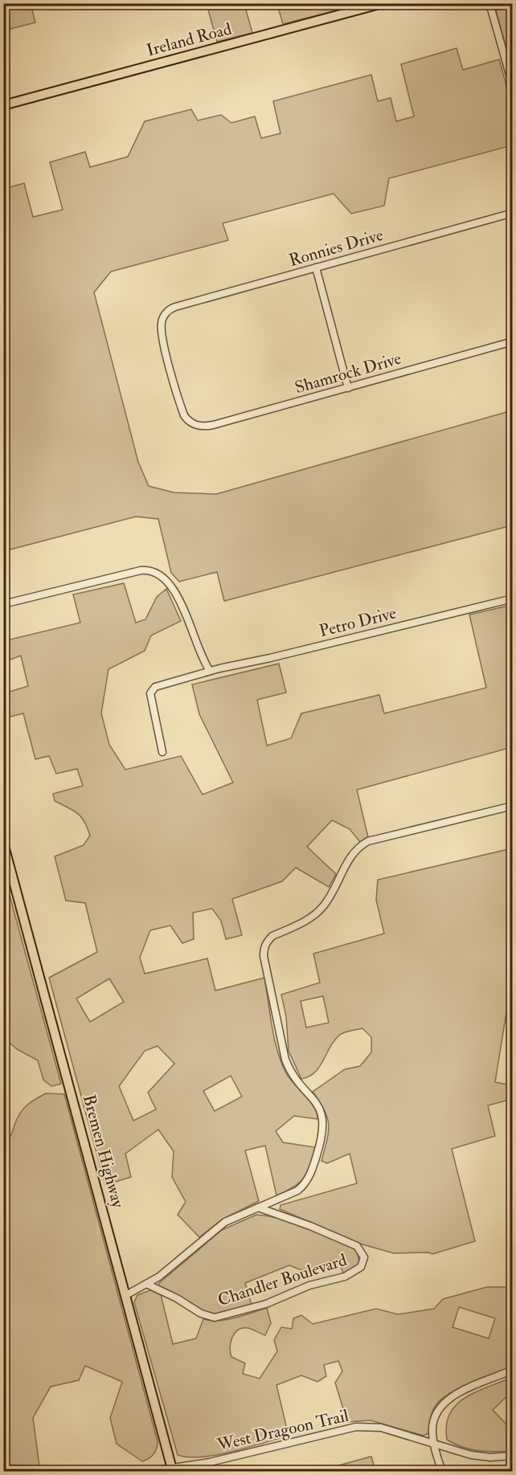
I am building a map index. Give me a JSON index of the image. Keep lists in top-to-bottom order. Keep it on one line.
{"streets":{"main road":["Ireland Road","Bremen Highway"],"street":["Ronnies Drive","Shamrock Drive","Petro Drive","Chandler Boulevard","West Dragoon Trail"]},"crossings":[["Ronnies Drive","Shamrock Drive"],["Bremen Highway","West Dragoon Trail"]]}
